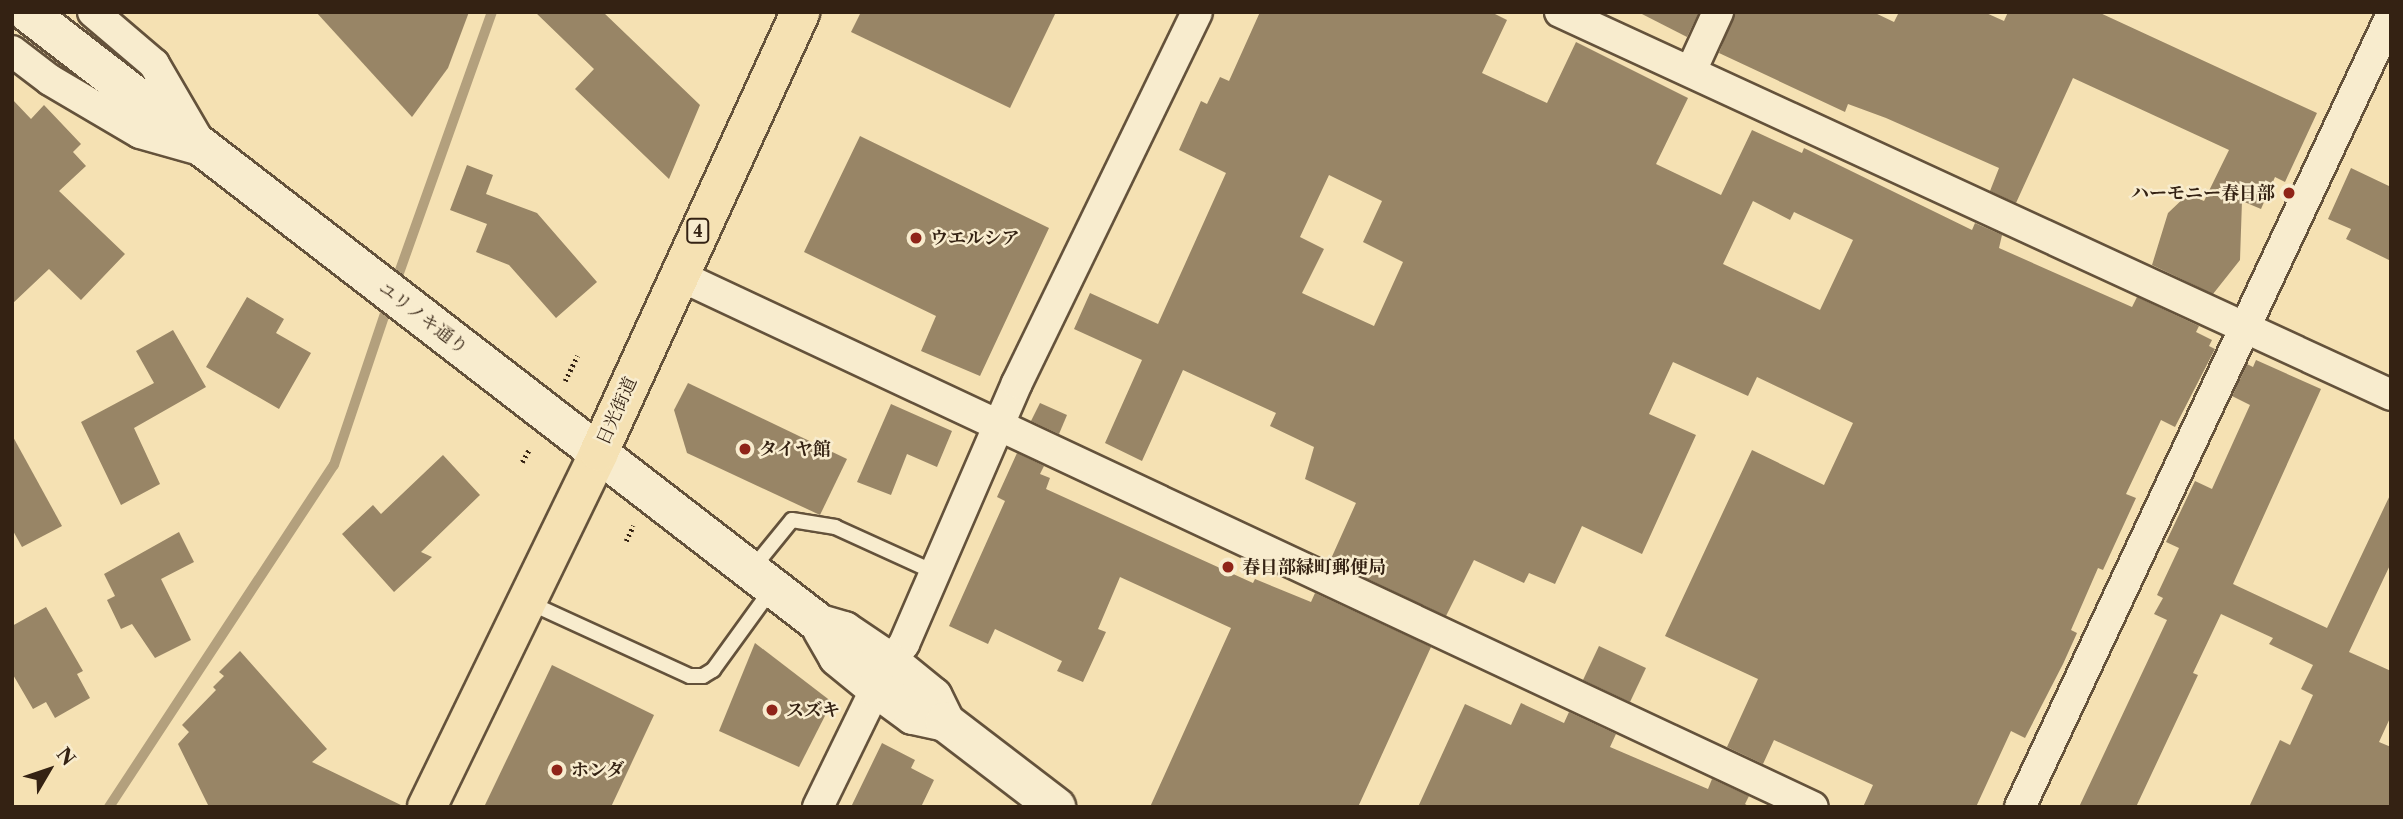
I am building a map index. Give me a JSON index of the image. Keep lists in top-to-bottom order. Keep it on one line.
{"streets":{"highway":["4","日光街道"],"street":["ユリノキ通り"]},"crossings":[["ユリノキ通り","日光街道"]],"places":["ハーモニー春日部","ウエルシア","タイヤ館","春日部緑町郵便局","スズキ","ホンダ"],"north":"top right"}
